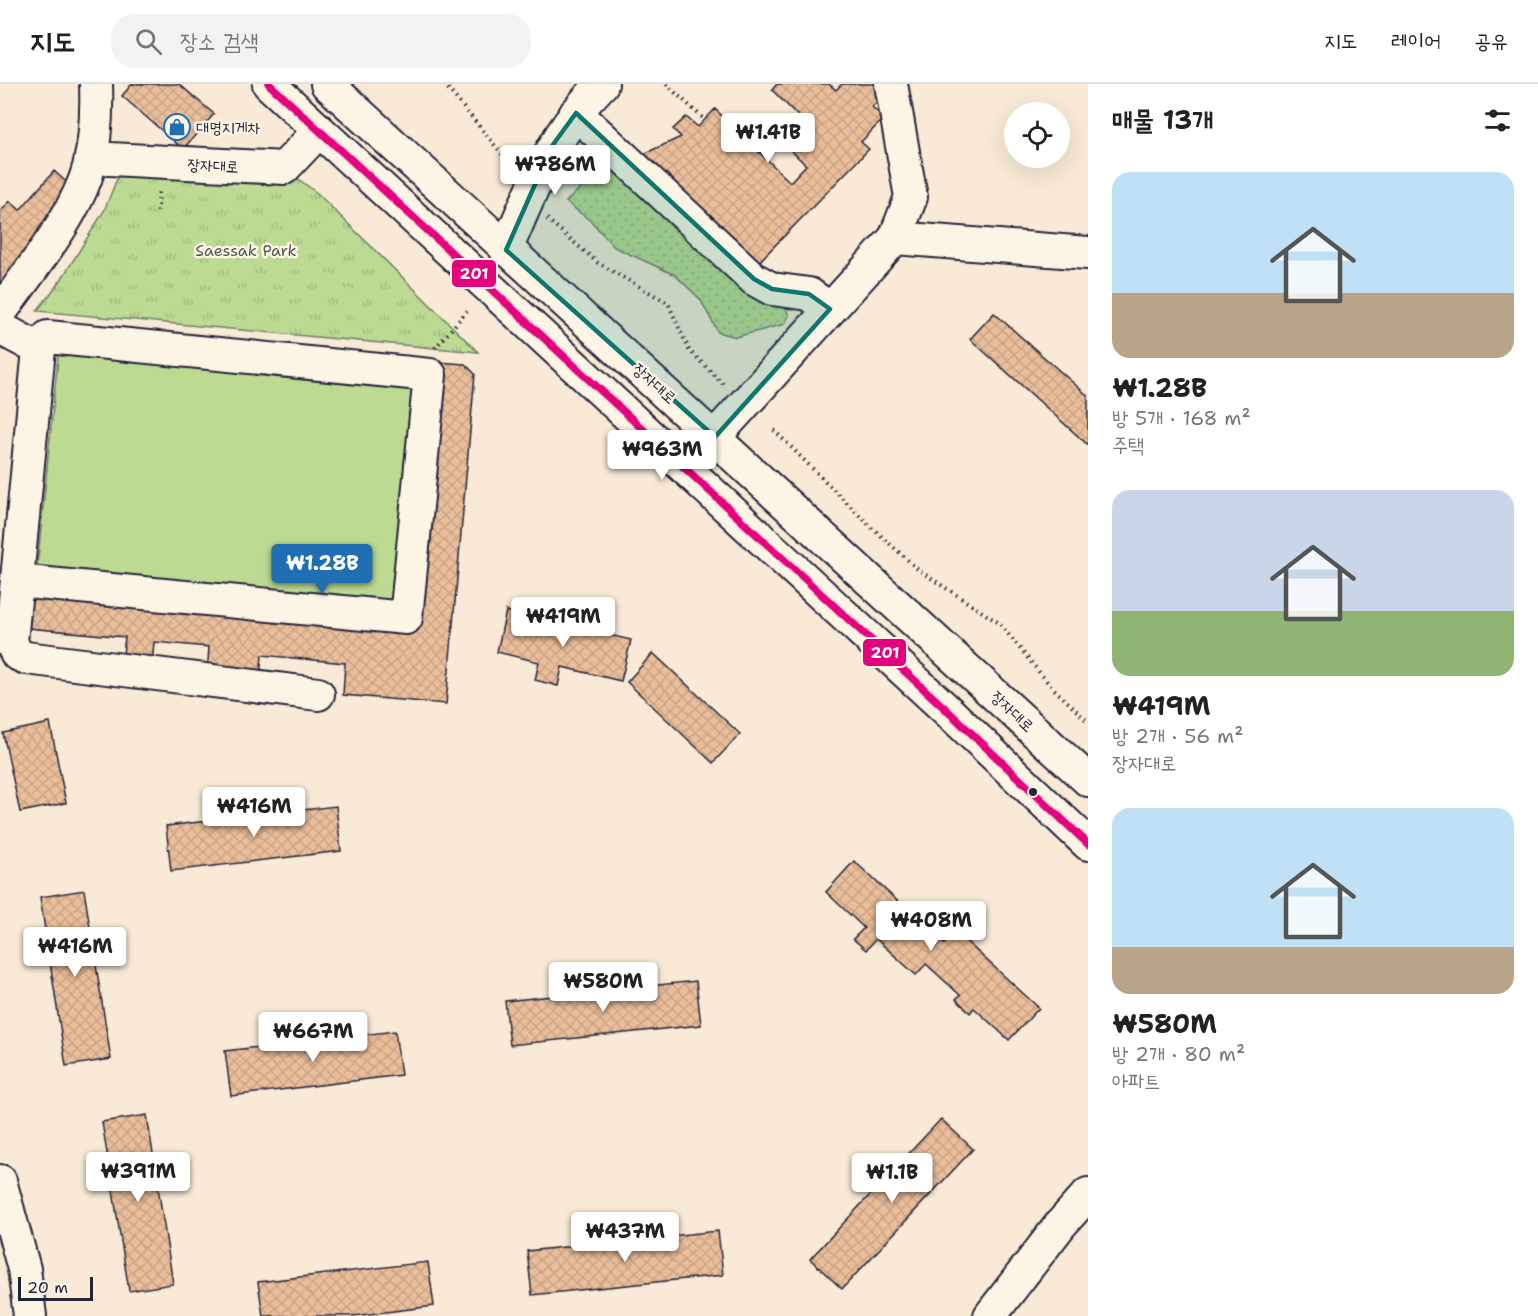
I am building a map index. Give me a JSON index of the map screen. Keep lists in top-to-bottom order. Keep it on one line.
{"streets":{"street":["장자대로"]},"parks":["Saessak Park"],"places":{"shop":["대명지게차"]},"lines":["transit line 201"],"scale_bar":"20 m","page":{"header":"지도","search":"장소 검색","nav":["지도","레이어","공유"],"heading":"매물 13개","price":["₩1.41B","₩786M","₩963M","₩1.28B","₩419M","₩416M","₩408M","₩416M","₩580M","₩667M","₩391M","₩1.1B","₩437M"],"list":[{"name":"₩1.28B","note":"방 5개 · 168 m² · 주택"},{"name":"₩419M","note":"방 2개 · 56 m² · 장자대로"},{"name":"₩580M","note":"방 2개 · 80 m² · 아파트"}],"scale":"20 m"}}
